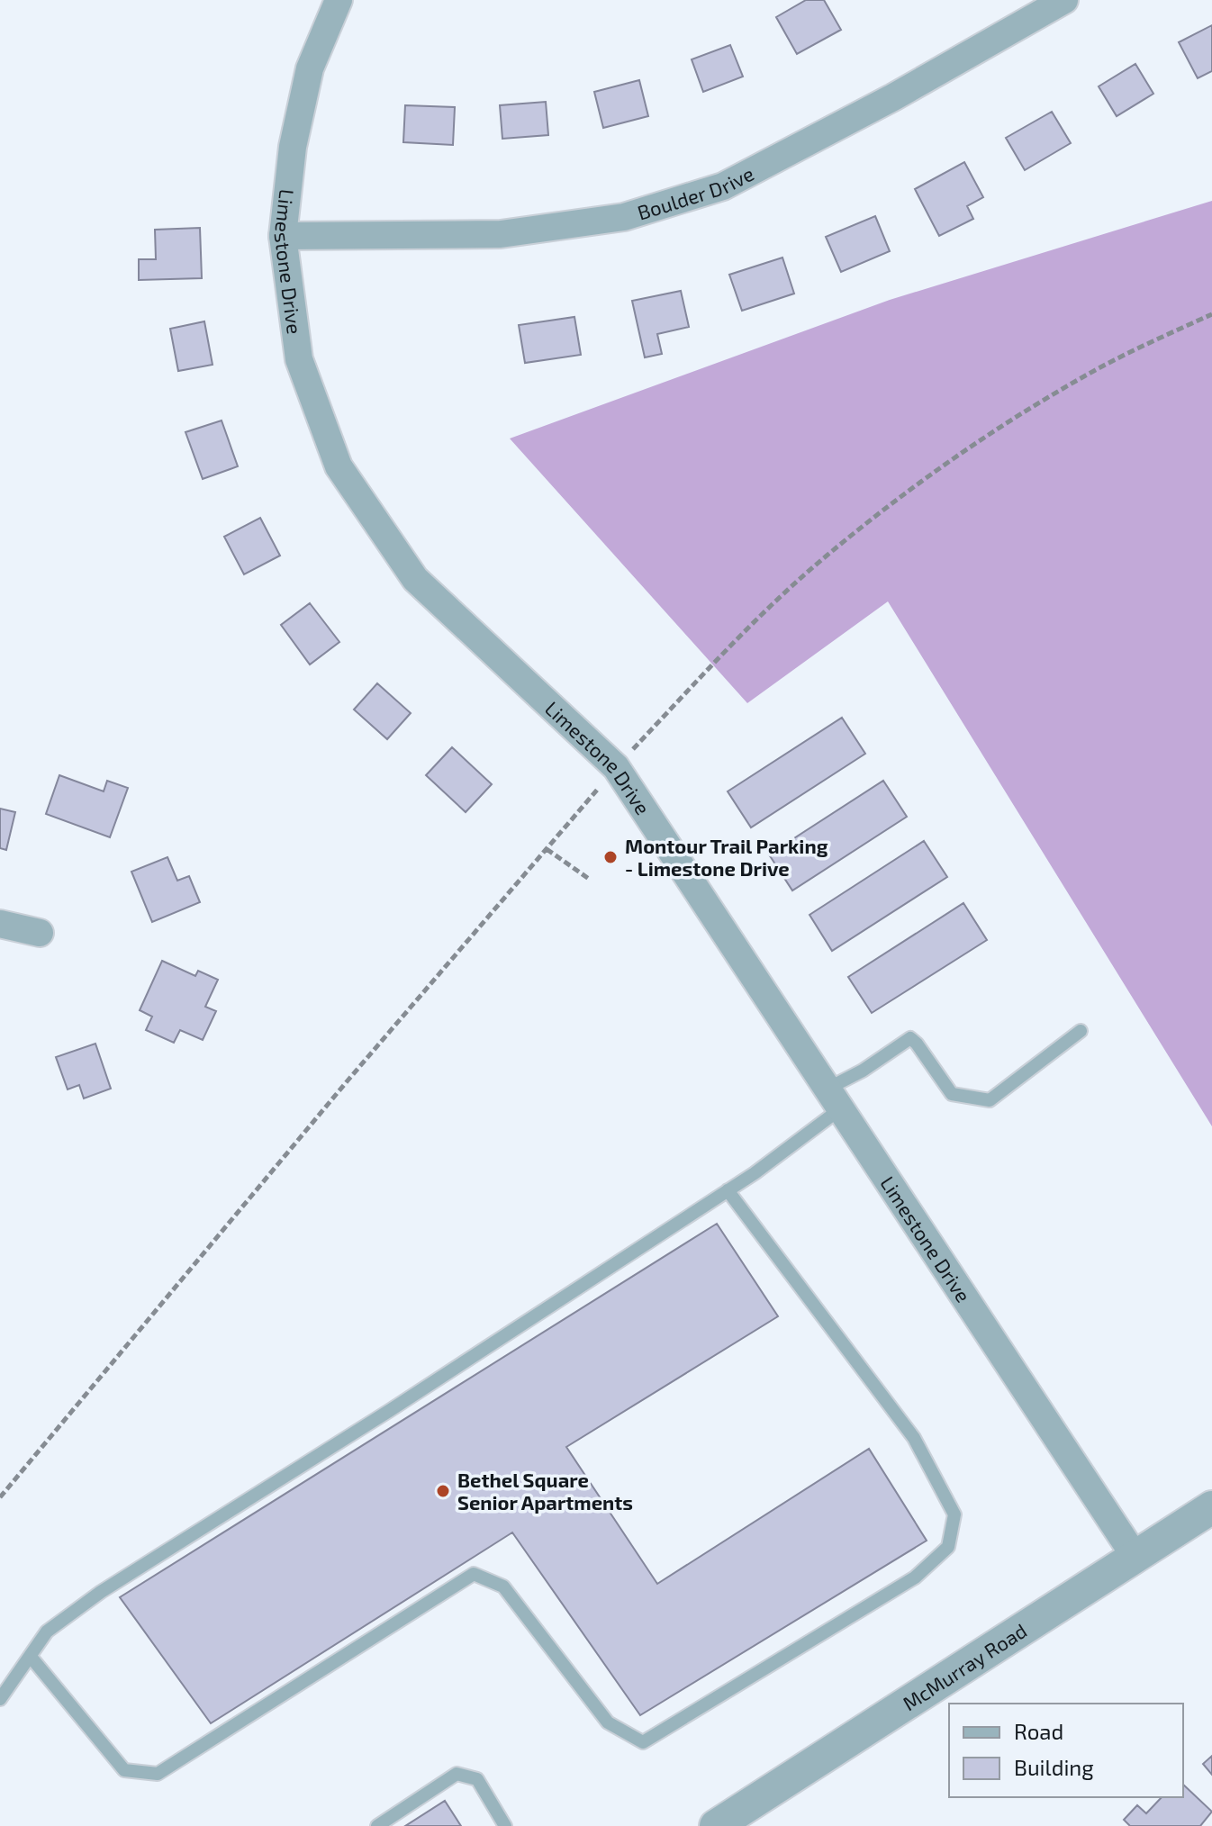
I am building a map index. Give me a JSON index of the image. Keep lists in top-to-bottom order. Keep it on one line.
{"streets":{"street":["Boulder Drive","Limestone Drive","McMurray Road"]},"crossings":[["Boulder Drive","Limestone Drive"],["Limestone Drive","McMurray Road"]],"places":["Montour Trail Parking - Limestone Drive","Bethel Square Senior Apartments"],"legend":["Road","Building"]}
